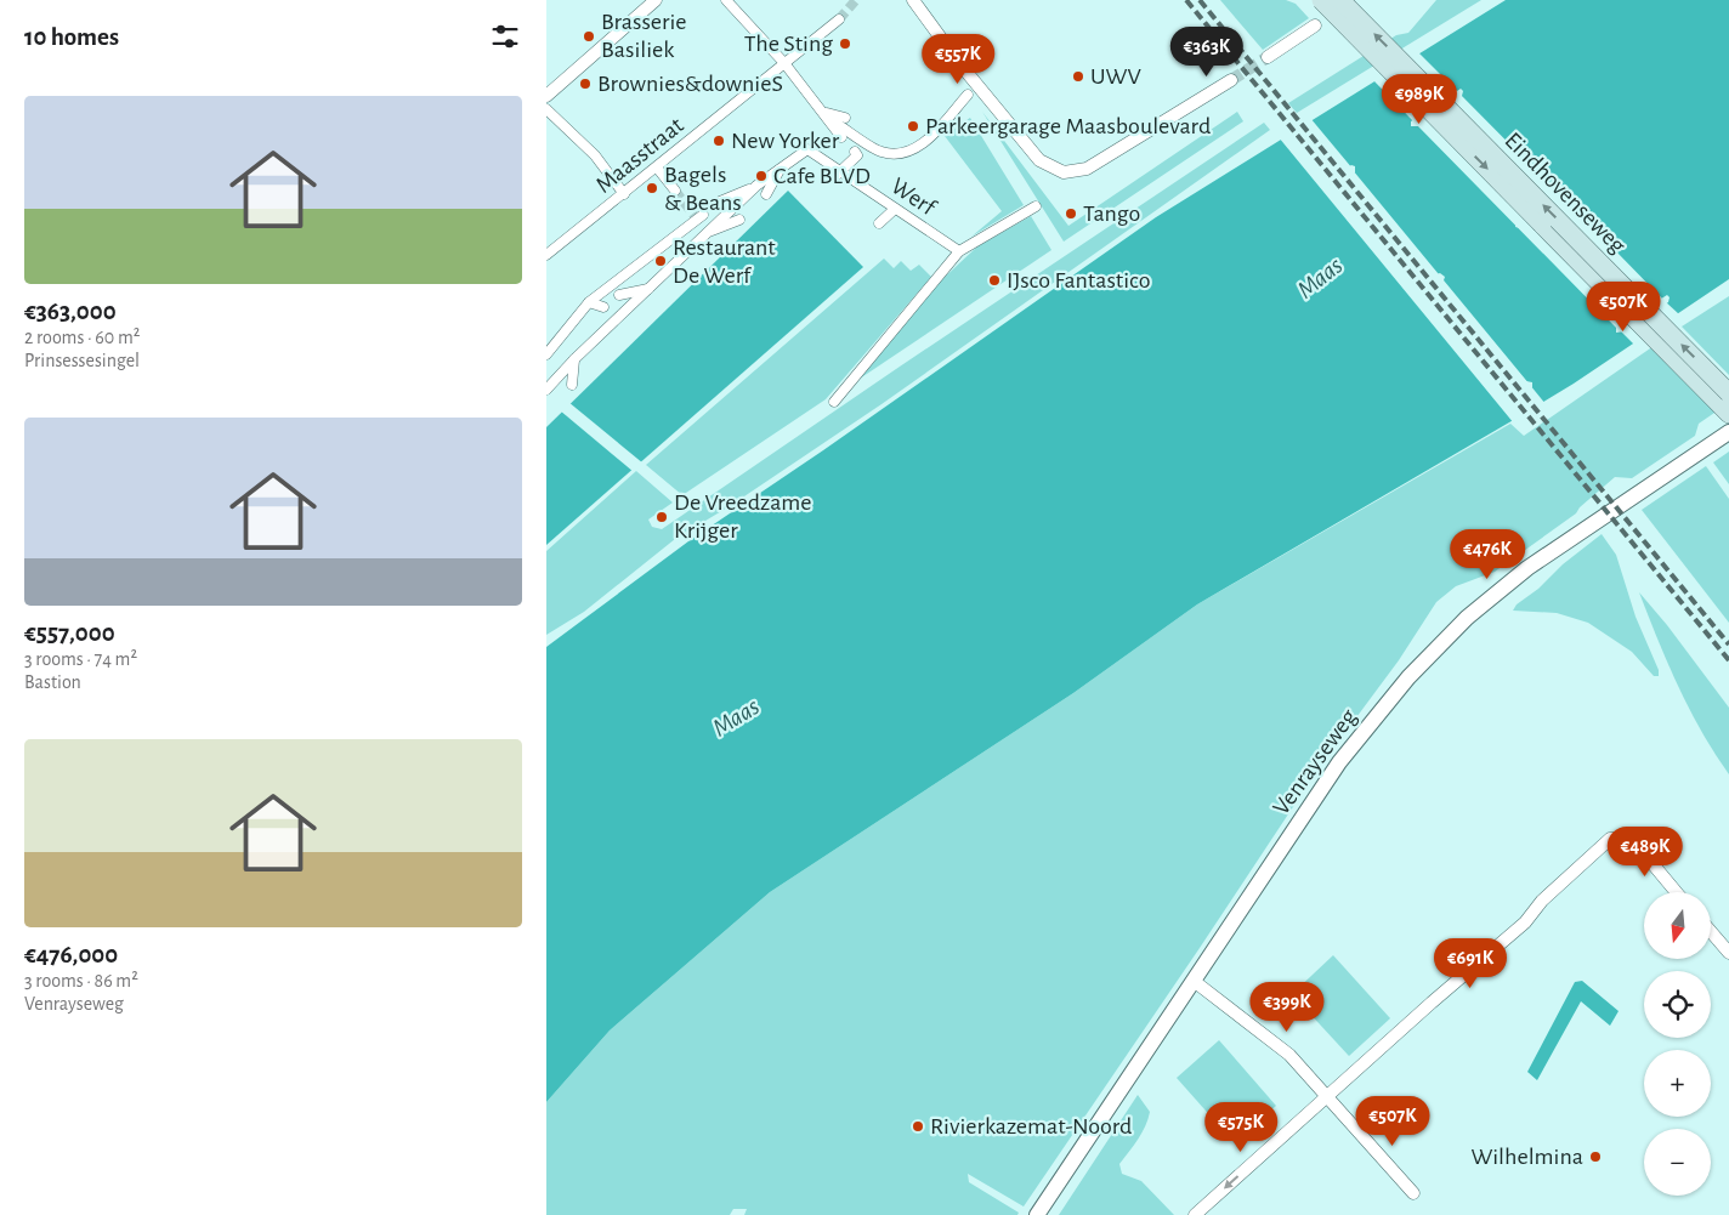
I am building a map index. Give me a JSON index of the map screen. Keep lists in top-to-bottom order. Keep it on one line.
{"streets":{"main road":["Eindhovenseweg"],"street":["Maasstraat","Werf","Venrayseweg"]},"water":["Maas"],"places":["Brasserie Basiliek","The Sting","UWV","Brownies&downieS","Parkeergarage Maasboulevard","New Yorker","Cafe BLVD","Bagels & Beans","Tango","Restaurant De Werf","IJsco Fantastico","De Vreedzame Krijger","Rivierkazemat-Noord","Wilhelmina"],"north":"bottom","page":{"heading":"10 homes","price":["€363K","€557K","€989K","€507K","€476K","€489K","€691K","€399K","€507K","€575K"],"list":[{"name":"€363,000","note":"2 rooms · 60 m² · Prinsessesingel"},{"name":"€557,000","note":"3 rooms · 74 m² · Bastion"},{"name":"€476,000","note":"3 rooms · 86 m² · Venrayseweg"}],"map_buttons":["+","−"]}}
